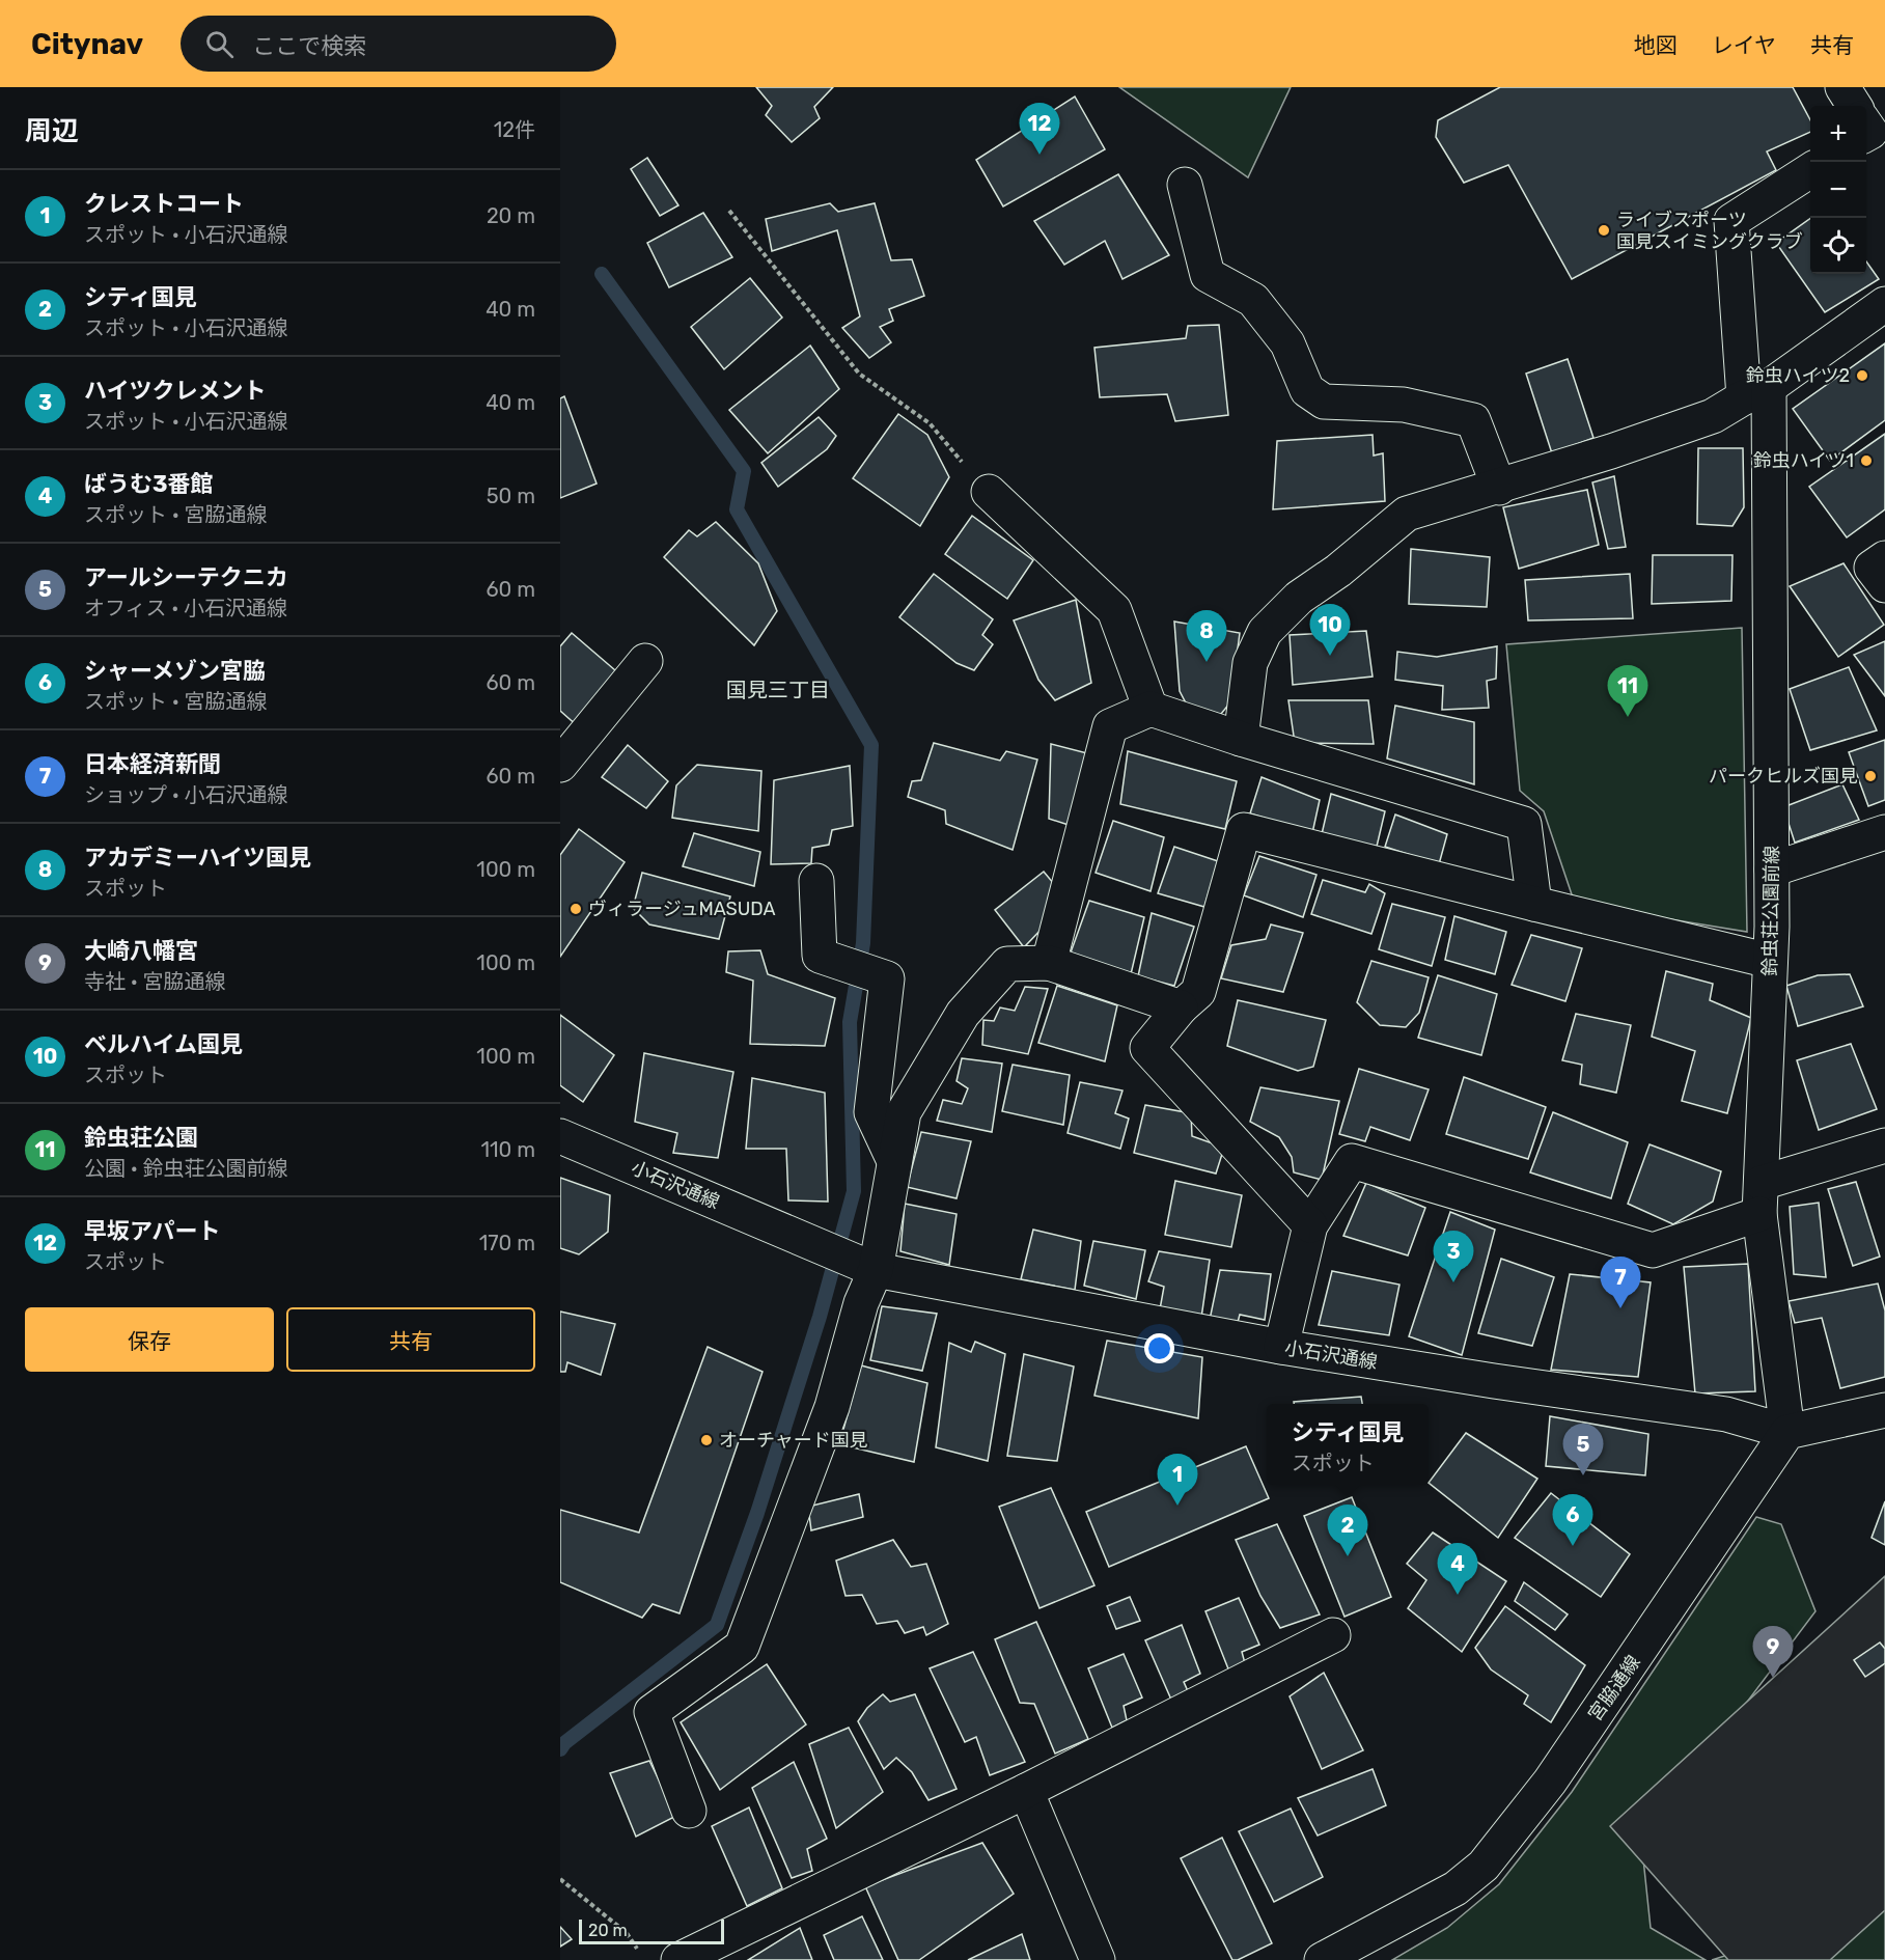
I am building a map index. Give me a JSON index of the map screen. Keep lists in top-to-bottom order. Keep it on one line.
{"streets":{"street":["鈴虫荘公園前線","小石沢通線","宮脇通線"]},"crossings":[["鈴虫荘公園前線","小石沢通線"],["鈴虫荘公園前線","宮脇通線"],["小石沢通線","宮脇通線"]],"districts":["国見三丁目"],"places":["ライブスポーツ 国見スイミングクラブ","鈴虫ハイツ2","鈴虫ハイツ1","パークヒルズ国見","ヴィラージュMASUDA","オーチャード国見"],"scale_bar":"20 m","page":{"header":"Citynav","search":"ここで検索","nav":["地図","レイヤ","共有"],"heading":["周辺","12件"],"pins":["12","10","8","11","3","7","5","1","6","2","4","9"],"map_buttons":["+","−"],"list":[{"mark":"1","name":"クレストコート","note":"スポット · 小石沢通線","value":"20 m"},{"mark":"2","name":"シティ国見","note":"スポット · 小石沢通線","value":"40 m"},{"mark":"3","name":"ハイツクレメント","note":"スポット · 小石沢通線","value":"40 m"},{"mark":"4","name":"ばうむ3番館","note":"スポット · 宮脇通線","value":"50 m"},{"mark":"5","name":"アールシーテクニカ","note":"オフィス · 小石沢通線","value":"60 m"},{"mark":"6","name":"シャーメゾン宮脇","note":"スポット · 宮脇通線","value":"60 m"},{"mark":"7","name":"日本経済新聞","note":"ショップ · 小石沢通線","value":"60 m"},{"mark":"8","name":"アカデミーハイツ国見","note":"スポット","value":"100 m"},{"mark":"9","name":"大崎八幡宮","note":"寺社 · 宮脇通線","value":"100 m"},{"mark":"10","name":"ベルハイム国見","note":"スポット","value":"100 m"},{"mark":"11","name":"鈴虫荘公園","note":"公園 · 鈴虫荘公園前線","value":"110 m"},{"mark":"12","name":"早坂アパート","note":"スポット","value":"170 m"}],"buttons":["保存","共有"],"popup":["シティ国見","スポット"],"scale":"20 m"}}
